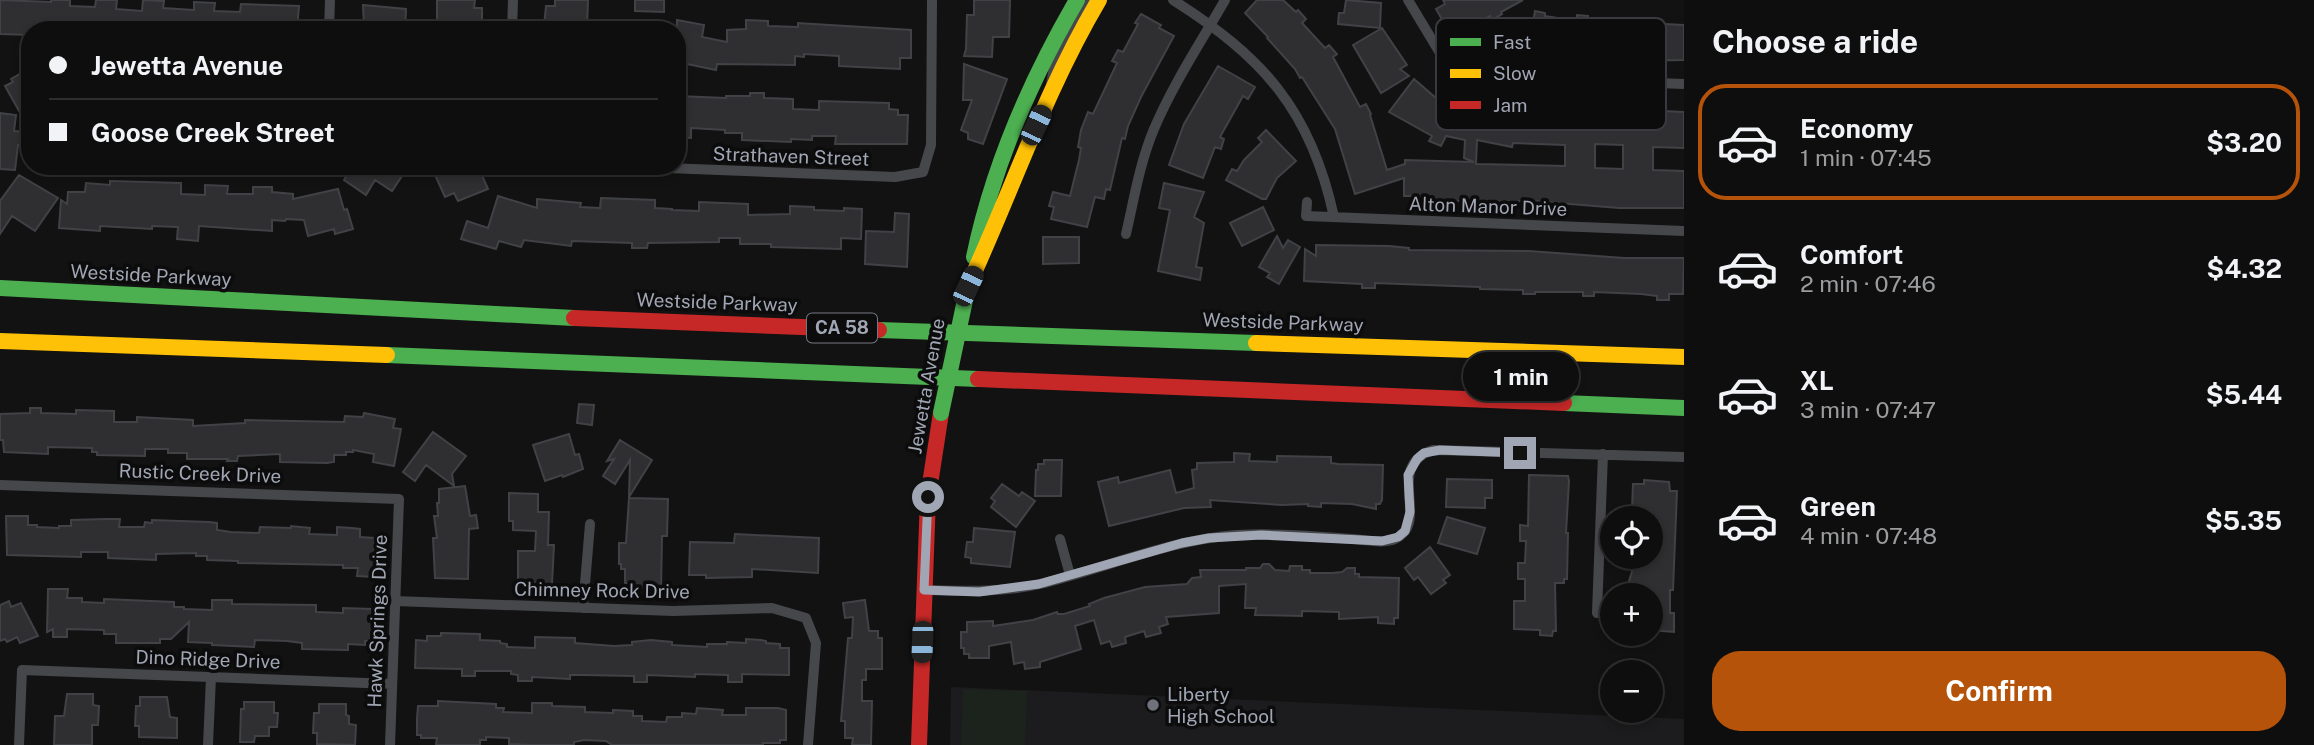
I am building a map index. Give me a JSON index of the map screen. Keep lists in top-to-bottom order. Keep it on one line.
{"streets":{"main road":["Westside Parkway","CA 58","Jewetta Avenue"],"street":["Strathaven Street","Alton Manor Drive","Rustic Creek Drive","Chimney Rock Drive","Hawk Springs Drive","Dino Ridge Drive"]},"crossings":[["Rustic Creek Drive","Hawk Springs Drive"],["Chimney Rock Drive","Hawk Springs Drive"],["Hawk Springs Drive","Dino Ridge Drive"]],"places":["Liberty High School"],"legend":["Fast","Slow","Jam"],"page":{"heading":"Choose a ride","banner":["Jewetta Avenue","Goose Creek Street"],"list":[{"name":"Economy","note":"1 min · 07:45","value":"$3.20"},{"name":"Comfort","note":"2 min · 07:46","value":"$4.32"},{"name":"XL","note":"3 min · 07:47","value":"$5.44"},{"name":"Green","note":"4 min · 07:48","value":"$5.35"}],"bubble":"1 min","map_buttons":["+","−"],"buttons":"Confirm"}}
